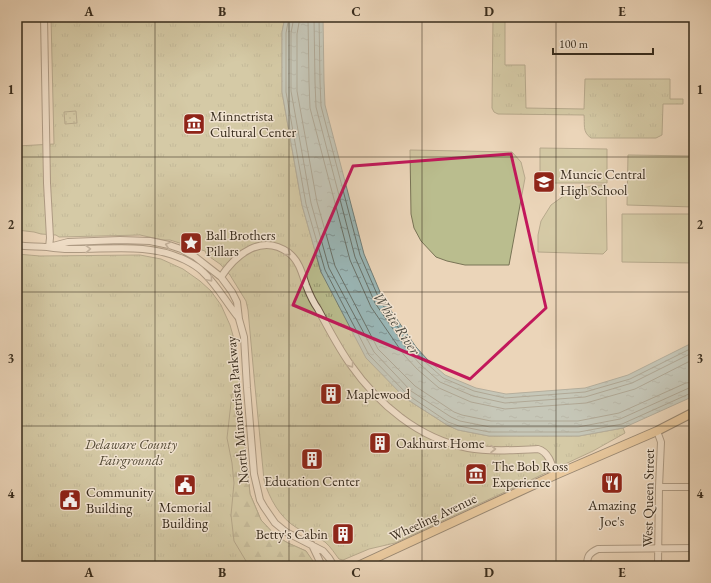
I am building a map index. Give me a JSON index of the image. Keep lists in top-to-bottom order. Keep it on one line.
{"streets":{"main road":["Wheeling Avenue"],"street":["North Minnetrista Parkway","West Queen Street"]},"crossings":[["West Queen Street","Wheeling Avenue"]],"water":["White River"],"parks":["Delaware County Fairgrounds"],"places":{"museum":["Minnetrista Cultural Center","The Bob Ross Experience"],"school or university":["Muncie Central High School"],"place":["Ball Brothers Pillars"],"building":["Maplewood","Oakhurst Home","Education Center","Betty's Cabin"],"restaurant":["Amazing Joe's"],"public building":["Memorial Building","Community Building"]},"scale_bar":"100 m","grid":{"columns":["A","B","C","D","E"],"rows":["1","2","3","4"]}}
